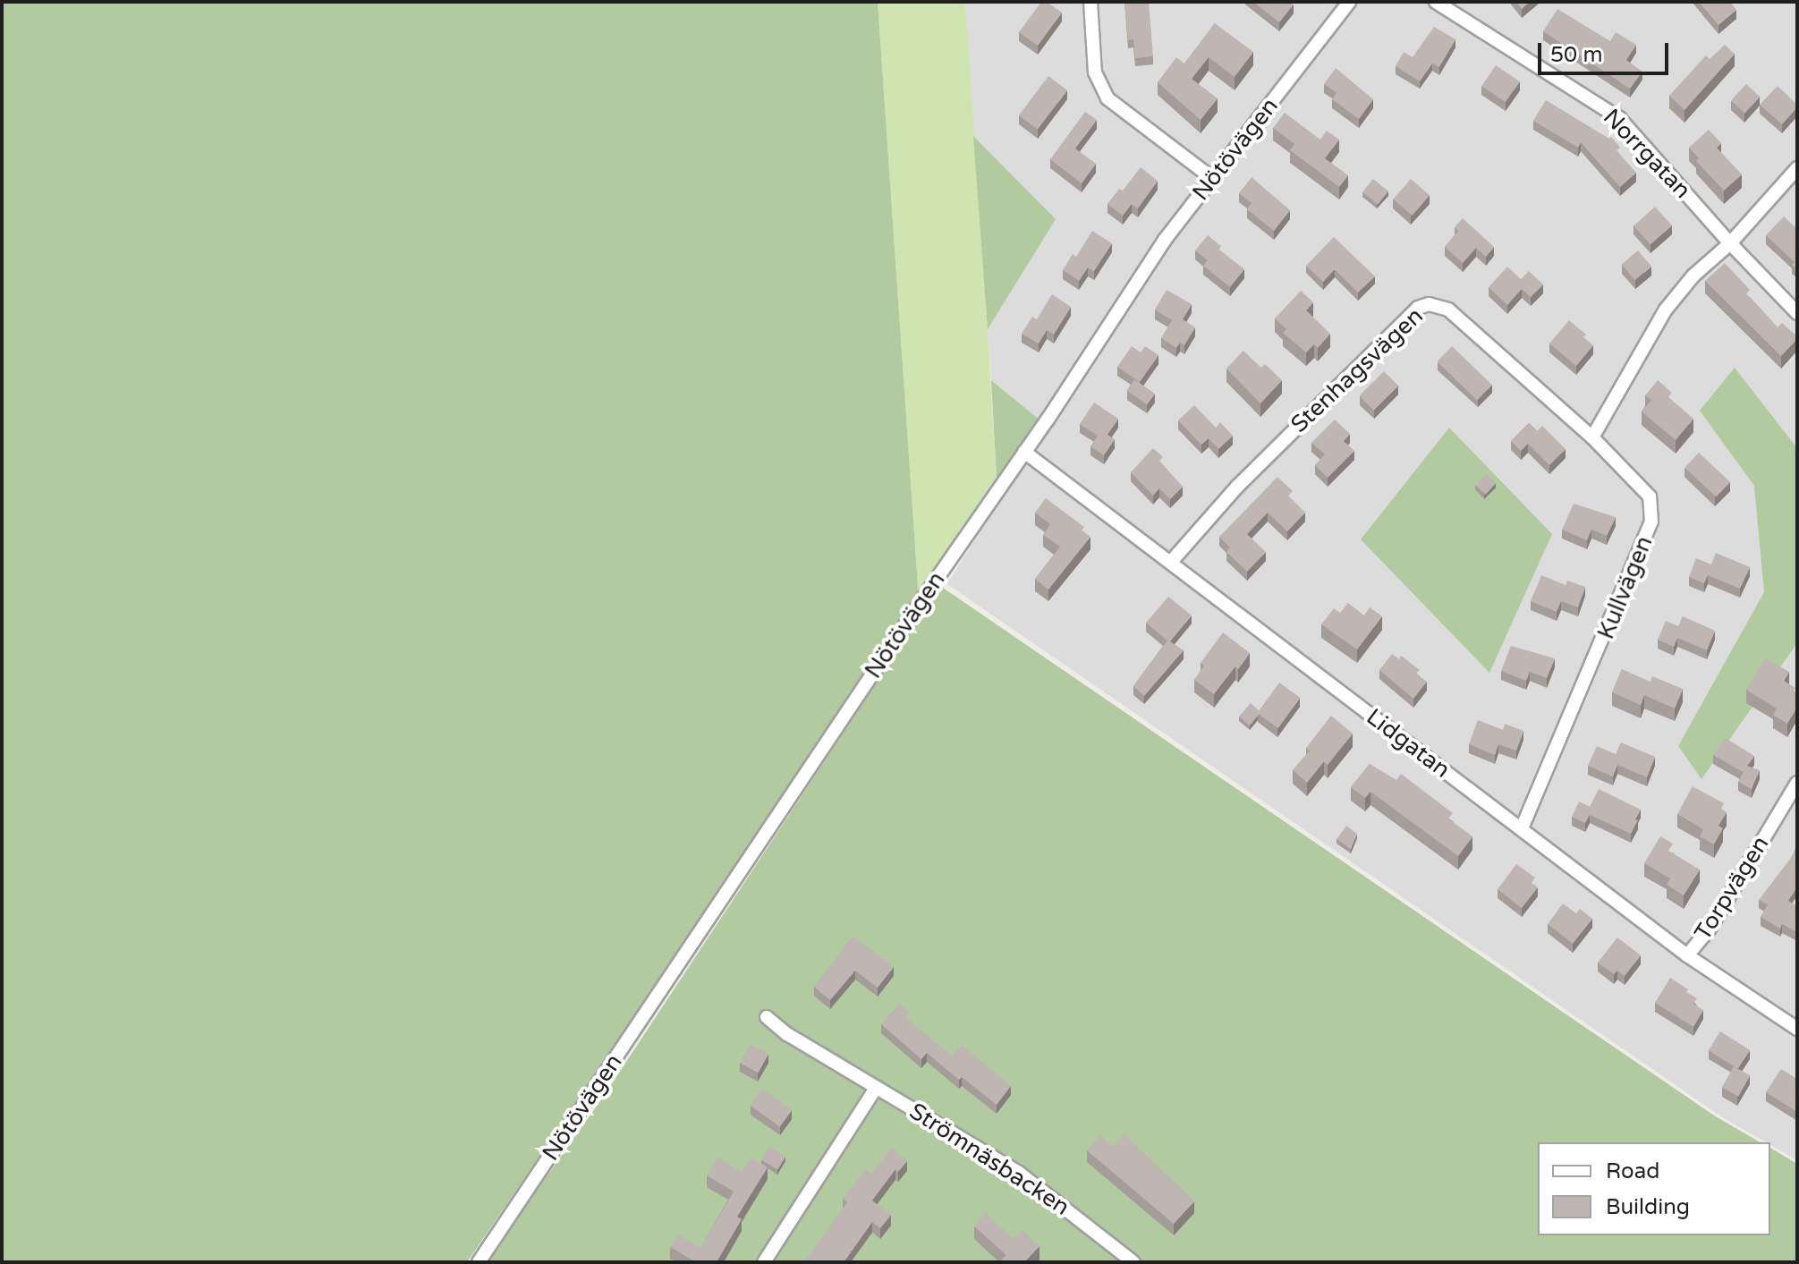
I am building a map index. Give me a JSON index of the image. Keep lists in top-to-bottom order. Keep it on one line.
{"streets":{"street":["Nötövägen","Norrgatan","Stenhagsvägen","Kullvägen","Lidgatan","Torpvägen","Strömnäsbacken"]},"crossings":[["Nötövägen","Lidgatan"],["Stenhagsvägen","Kullvägen"],["Stenhagsvägen","Lidgatan"],["Kullvägen","Lidgatan"],["Lidgatan","Torpvägen"]],"legend":["Road","Building"],"scale_bar":"50 m"}
